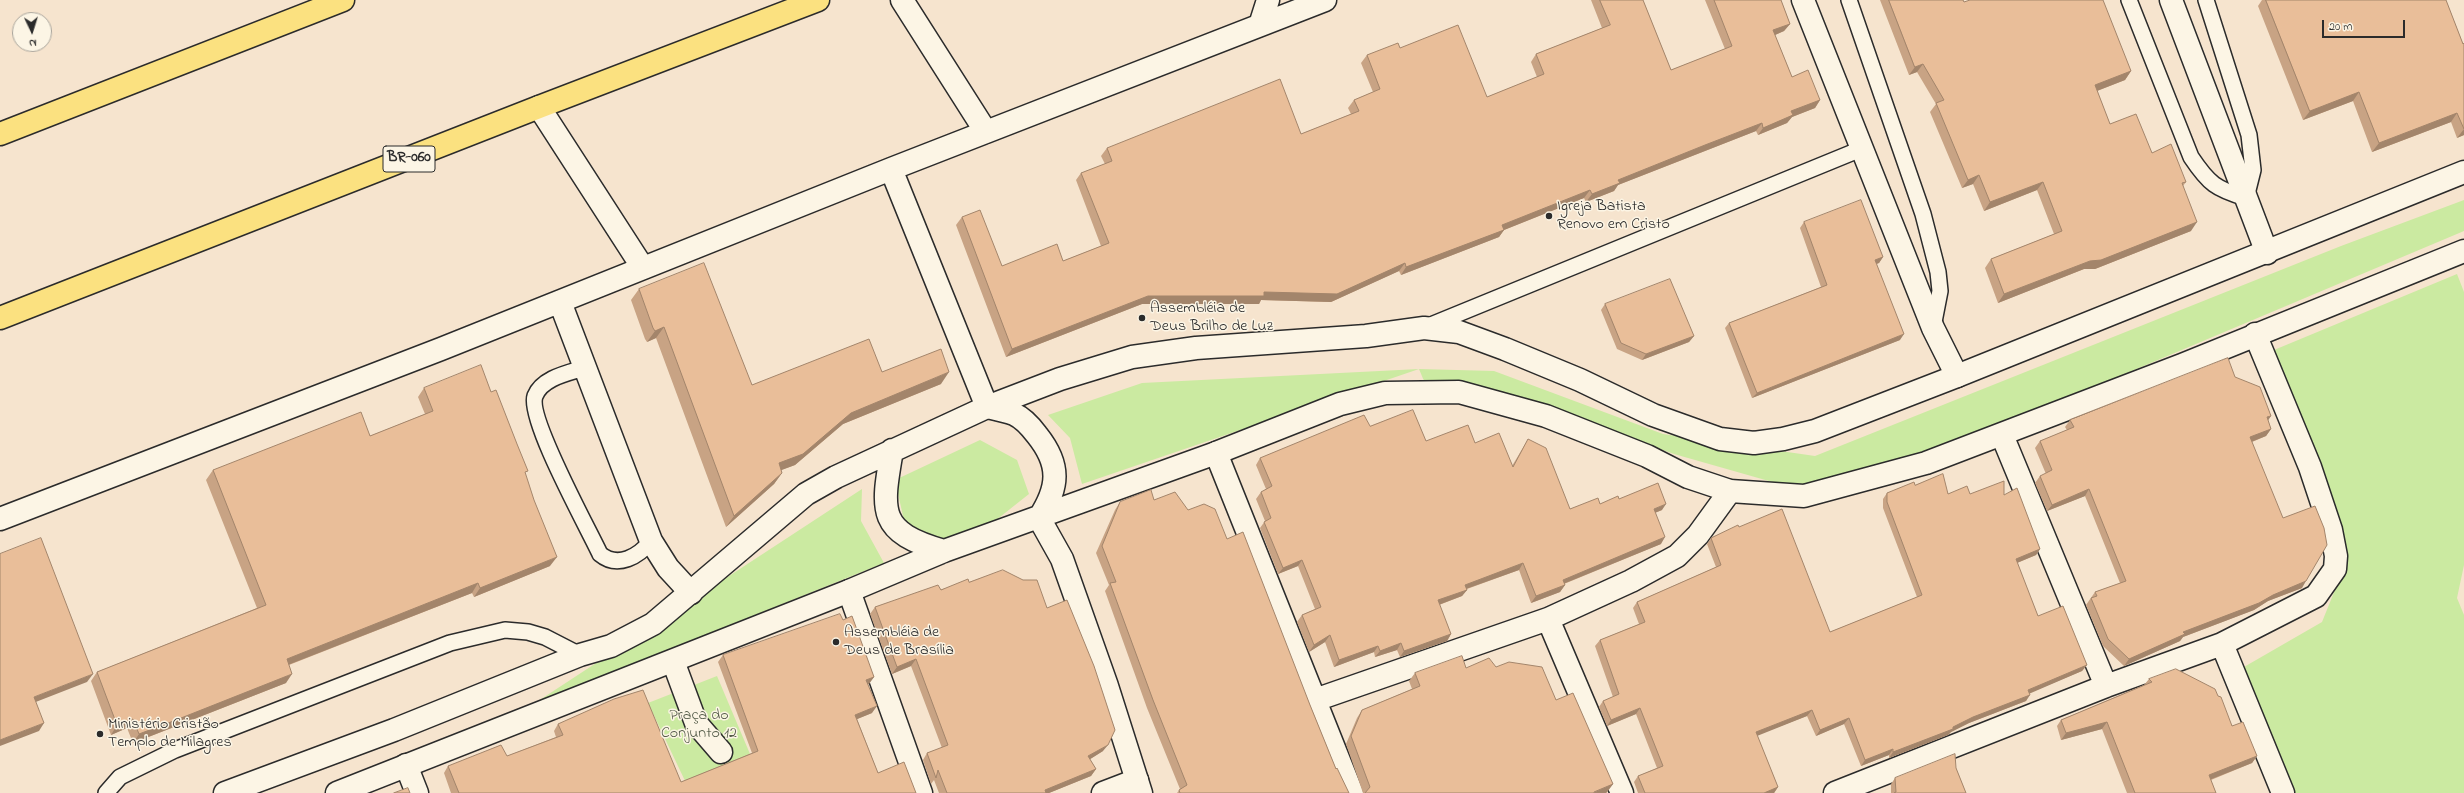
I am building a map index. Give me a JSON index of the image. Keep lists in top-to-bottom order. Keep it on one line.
{"streets":{"highway":["BR-060"]},"parks":["Praça do Conjunto 12"],"places":["Igreja Batista Renovo em Cristo","Assembléia de Deus Brilho de Luz","Assembléia de Deus de Brasília","Ministério Cristão Templo de Milagres"],"scale_bar":"20 m","north":"bottom"}
